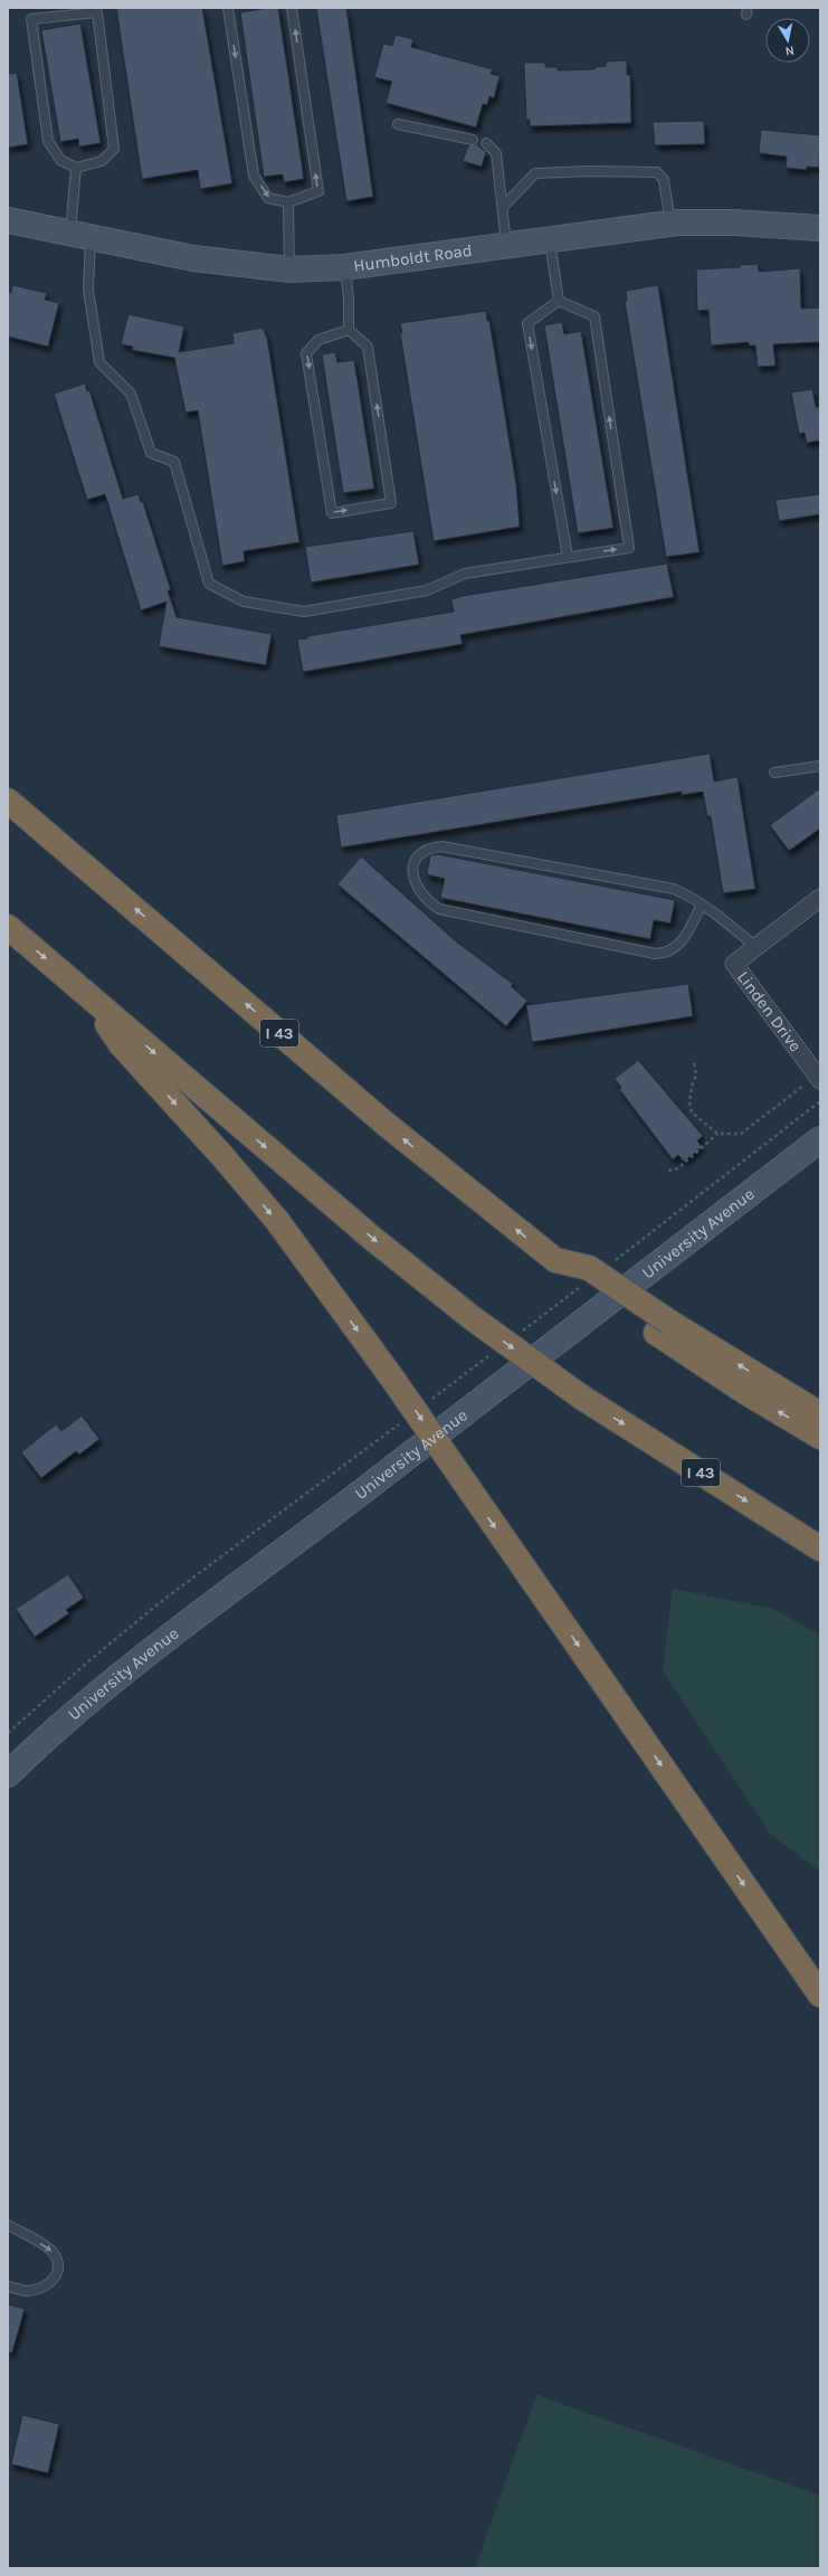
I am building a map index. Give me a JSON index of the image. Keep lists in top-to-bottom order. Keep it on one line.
{"streets":{"highway":["I 43"],"main road":["Humboldt Road","University Avenue"],"street":["Linden Drive"]},"north":"bottom"}
